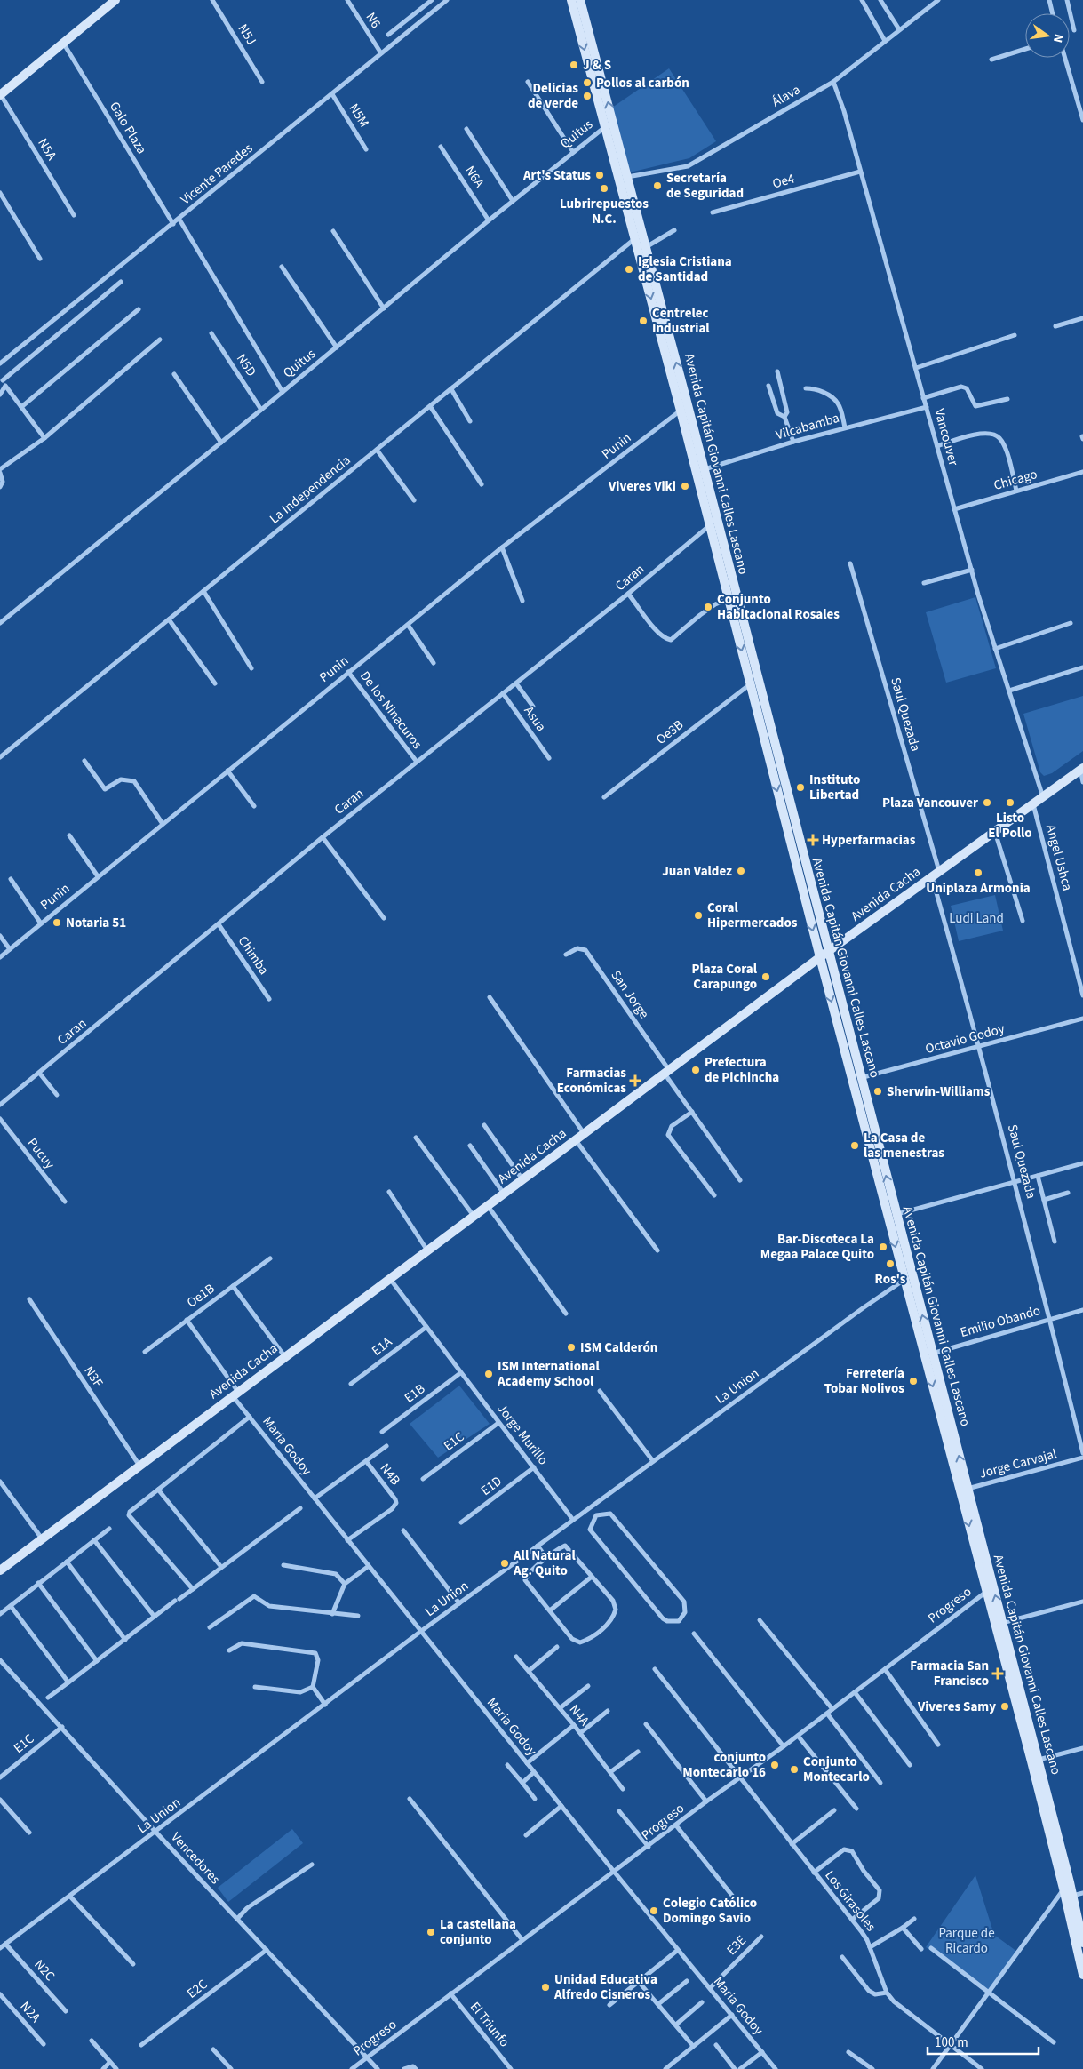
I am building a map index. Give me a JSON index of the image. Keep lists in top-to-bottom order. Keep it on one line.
{"streets":{"main road":["Avenida Capitán Giovanni Calles Lascano","Avenida Cacha"],"street":["N6","N5J","Álava","N5M","Galo Plaza","Quitus","N5A","Vicente Paredes","N6A","Oe4","N5D","Vilcabamba","Vancouver","Punin","Chicago","La Independencia","Caran","De los Ninacuros","Saul Quezada","Asua","Oe3B","Angel Ushca","Chimba","San Jorge","Octavio Godoy","Pucuy","Oe1B","Emilio Obando","E1A","N3F","La Union","E1B","Jorge Murillo","E1C","Maria Godoy","Jorge Carvajal","N4B","E1D","Progreso","N4A","Vencedores","Los Girasoles","E3E","N2C","E2C","N2A","El Triunfo"]},"crossings":[["N6","Vicente Paredes"],["Álava","Vancouver"],["Álava","Avenida Capitán Giovanni Calles Lascano"],["N5M","Vicente Paredes"],["Galo Plaza","Vicente Paredes"],["Quitus","N6A"],["Quitus","N5D"],["Quitus","Avenida Capitán Giovanni Calles Lascano"],["Oe4","Vancouver"],["Vilcabamba","Vancouver"],["Vilcabamba","Avenida Capitán Giovanni Calles Lascano"],["Vancouver","Chicago"],["Vancouver","Avenida Cacha"],["Punin","Avenida Capitán Giovanni Calles Lascano"],["Punin","De los Ninacuros"],["Avenida Capitán Giovanni Calles Lascano","La Independencia"],["Avenida Capitán Giovanni Calles Lascano","Caran"],["Avenida Capitán Giovanni Calles Lascano","Oe3B"],["Avenida Capitán Giovanni Calles Lascano","Avenida Cacha"],["Avenida Capitán Giovanni Calles Lascano","Octavio Godoy"],["Avenida Capitán Giovanni Calles Lascano","Jorge Carvajal"],["Caran","De los Ninacuros"],["Caran","Asua"],["Caran","Chimba"],["Saul Quezada","Avenida Cacha"],["Saul Quezada","Octavio Godoy"],["Saul Quezada","Emilio Obando"],["Angel Ushca","Avenida Cacha"],["Avenida Cacha","San Jorge"],["Avenida Cacha","N3F"],["Avenida Cacha","Jorge Murillo"],["Avenida Cacha","Maria Godoy"],["Oe1B","Maria Godoy"],["E1A","Jorge Murillo"],["La Union","Jorge Murillo"],["La Union","Maria Godoy"],["La Union","Vencedores"],["La Union","N2C"],["E1B","Jorge Murillo"],["Jorge Murillo","E1C"],["Jorge Murillo","E1D"],["E1C","Vencedores"],["Maria Godoy","N4B"],["Maria Godoy","Progreso"],["Maria Godoy","E3E"],["Progreso","Vencedores"],["Progreso","Los Girasoles"],["Progreso","El Triunfo"],["Vencedores","E2C"]],"parks":["Ludi Land","Parque de Ricardo"],"places":{"other":["J & S","Pollos al carbón","Delicias de verde","Art's Status","Secretaría de Seguridad","Lubrirepuestos N.C.","Iglesia Cristiana de Santidad","Centrelec Industrial","Viveres Viki","Conjunto Habitacional Rosales","Instituto Libertad","Plaza Vancouver","Listo El Pollo","Juan Valdez","Uniplaza Armonia","Coral Hipermercados","Notaria 51","Plaza Coral Carapungo","Prefectura de Pichincha","Sherwin-Williams","La Casa de las menestras","Bar-Discoteca La Megaa Palace Quito","Ros's","ISM Calderón","ISM International Academy School","Ferretería Tobar Nolivos","All Natural Ag. Quito","Viveres Samy","conjunto Montecarlo 16","Conjunto Montecarlo","Colegio Católico Domingo Savio","La castellana conjunto","Unidad Educativa Alfredo Cisneros"],"health":["Hyperfarmacias","Farmacias Económicas","Farmacia San Francisco"]},"scale_bar":"100 m","north":"right"}
